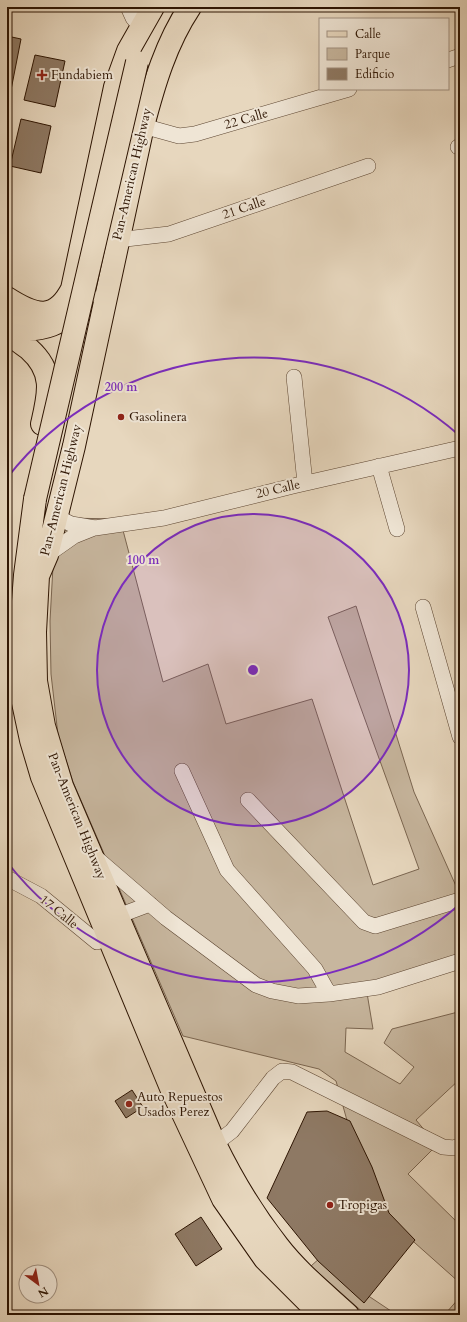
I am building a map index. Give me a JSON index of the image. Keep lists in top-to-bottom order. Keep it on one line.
{"streets":{"highway":["Pan-American Highway"],"street":["22 Calle","21 Calle","20 Calle","17 Calle"]},"crossings":[["22 Calle","Pan-American Highway"],["Pan-American Highway","21 Calle"],["Pan-American Highway","20 Calle"],["Pan-American Highway","17 Calle"]],"places":{"health":["Fundabiem"],"other":["Gasolinera","Auto Repuestos Usados Perez","Tropigas"]},"legend":["Calle","Parque","Edificio"],"north":"bottom right","rings":["200 m","100 m"]}
